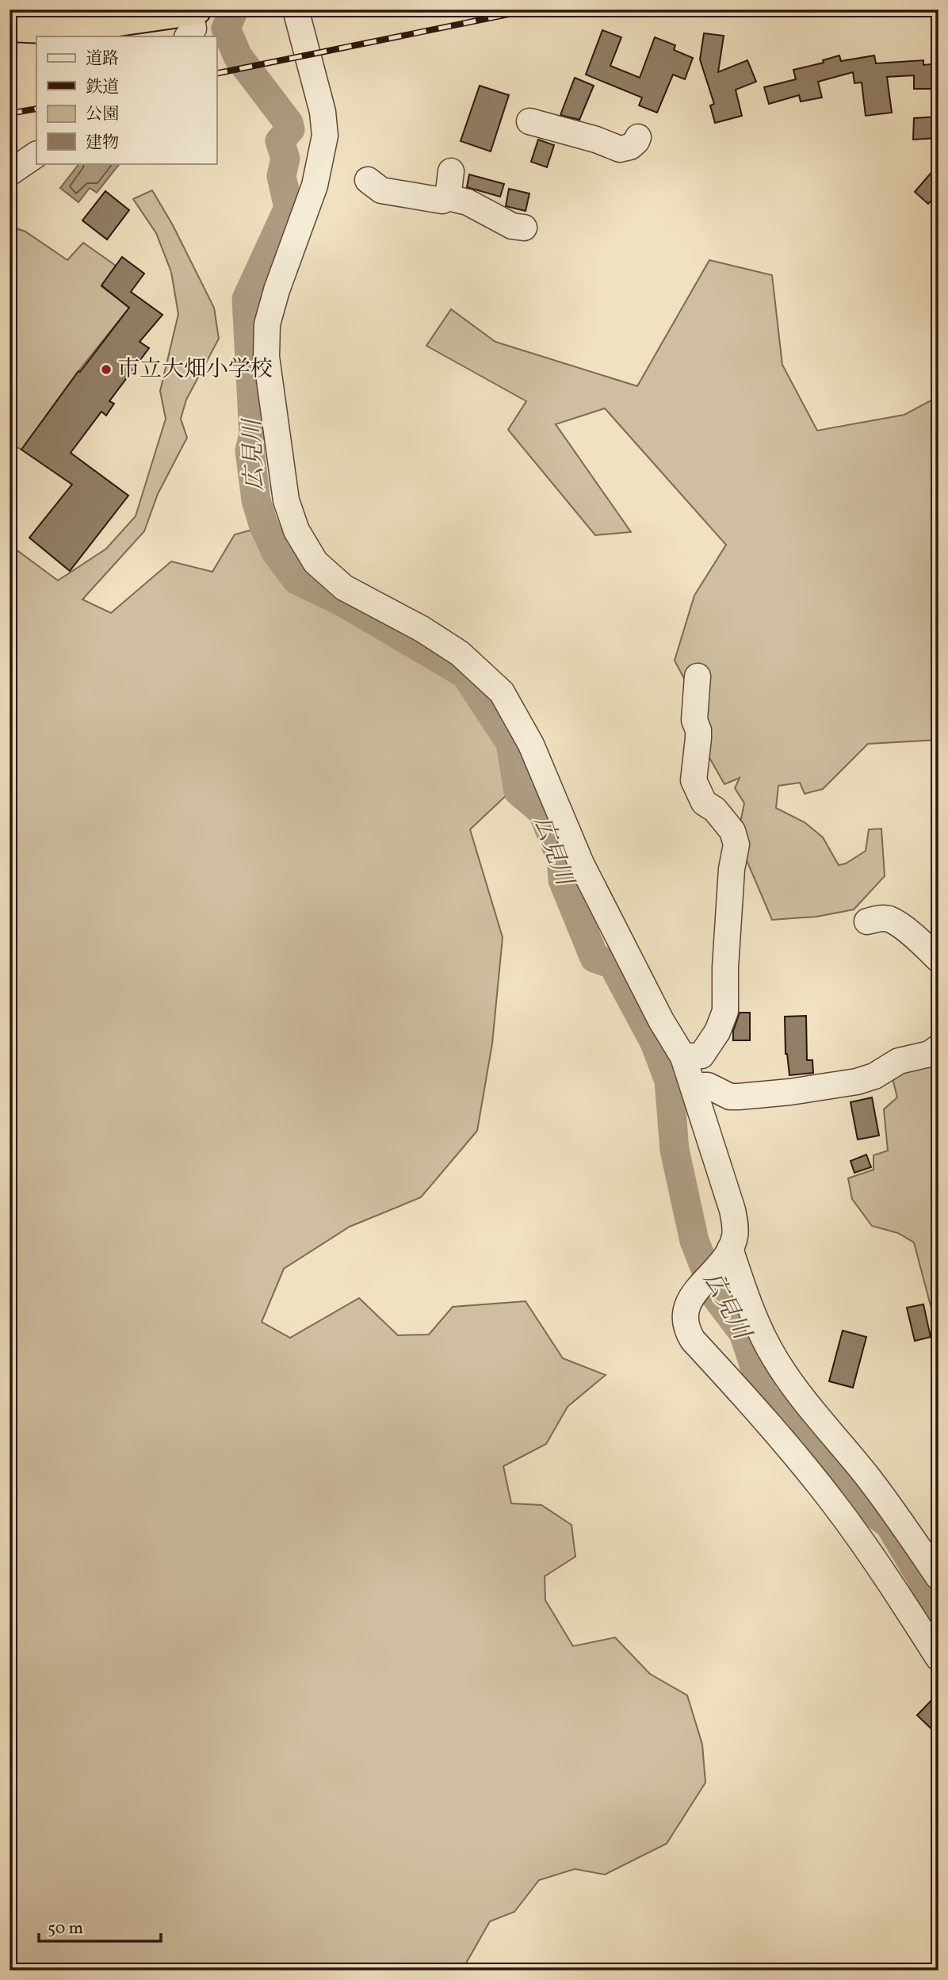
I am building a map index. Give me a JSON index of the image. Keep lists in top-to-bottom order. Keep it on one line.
{"water":["広見川"],"places":["市立大畑小学校"],"legend":["道路","鉄道","公園","建物"],"scale_bar":"50 m"}
